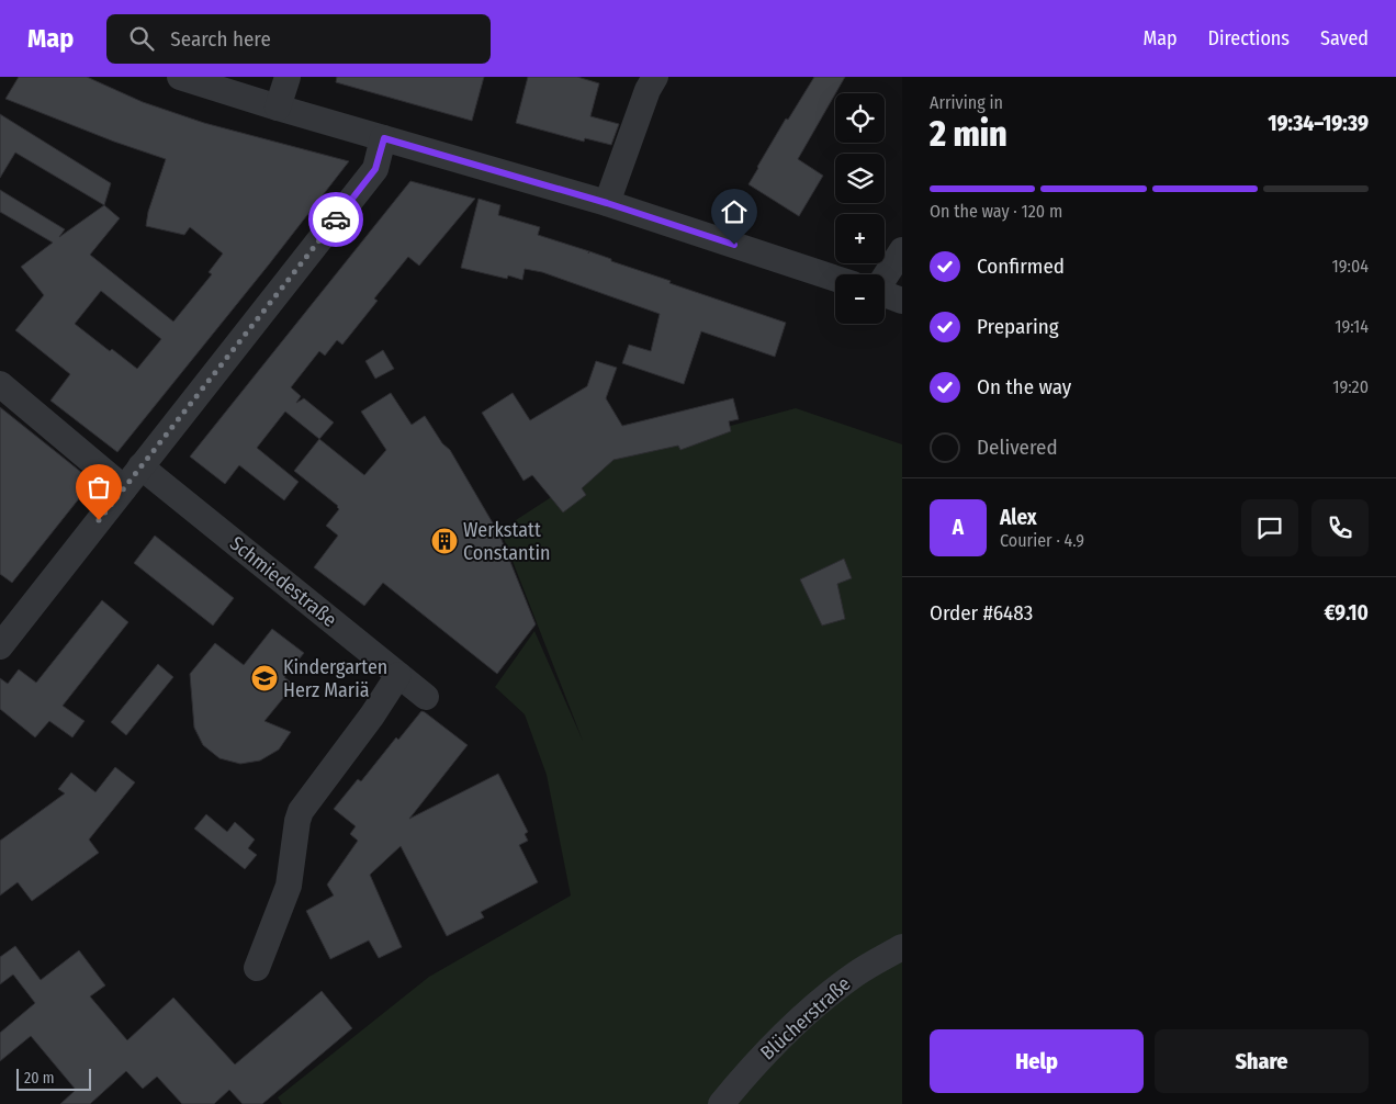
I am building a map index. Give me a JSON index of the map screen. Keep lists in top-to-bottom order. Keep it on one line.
{"streets":{"street":["Schmiedestraße","Blücherstraße"]},"places":{"building":["Werkstatt Constantin"],"school or university":["Kindergarten Herz Mariä"]},"scale_bar":"20 m","page":{"header":"Map","search":"Search here","nav":["Map","Directions","Saved"],"heading":["2 min","Arriving in","19:34–19:39"],"panel":["Alex","Courier · 4.9","Order #6483","€9.10"],"map_buttons":["+","−"],"bar":"On the way · 120 m","list":[["Confirmed","19:04"],["Preparing","19:14"],["On the way","19:20"],"Delivered"],"round":"A","buttons":["Help","Share"],"scale":"20 m"}}
